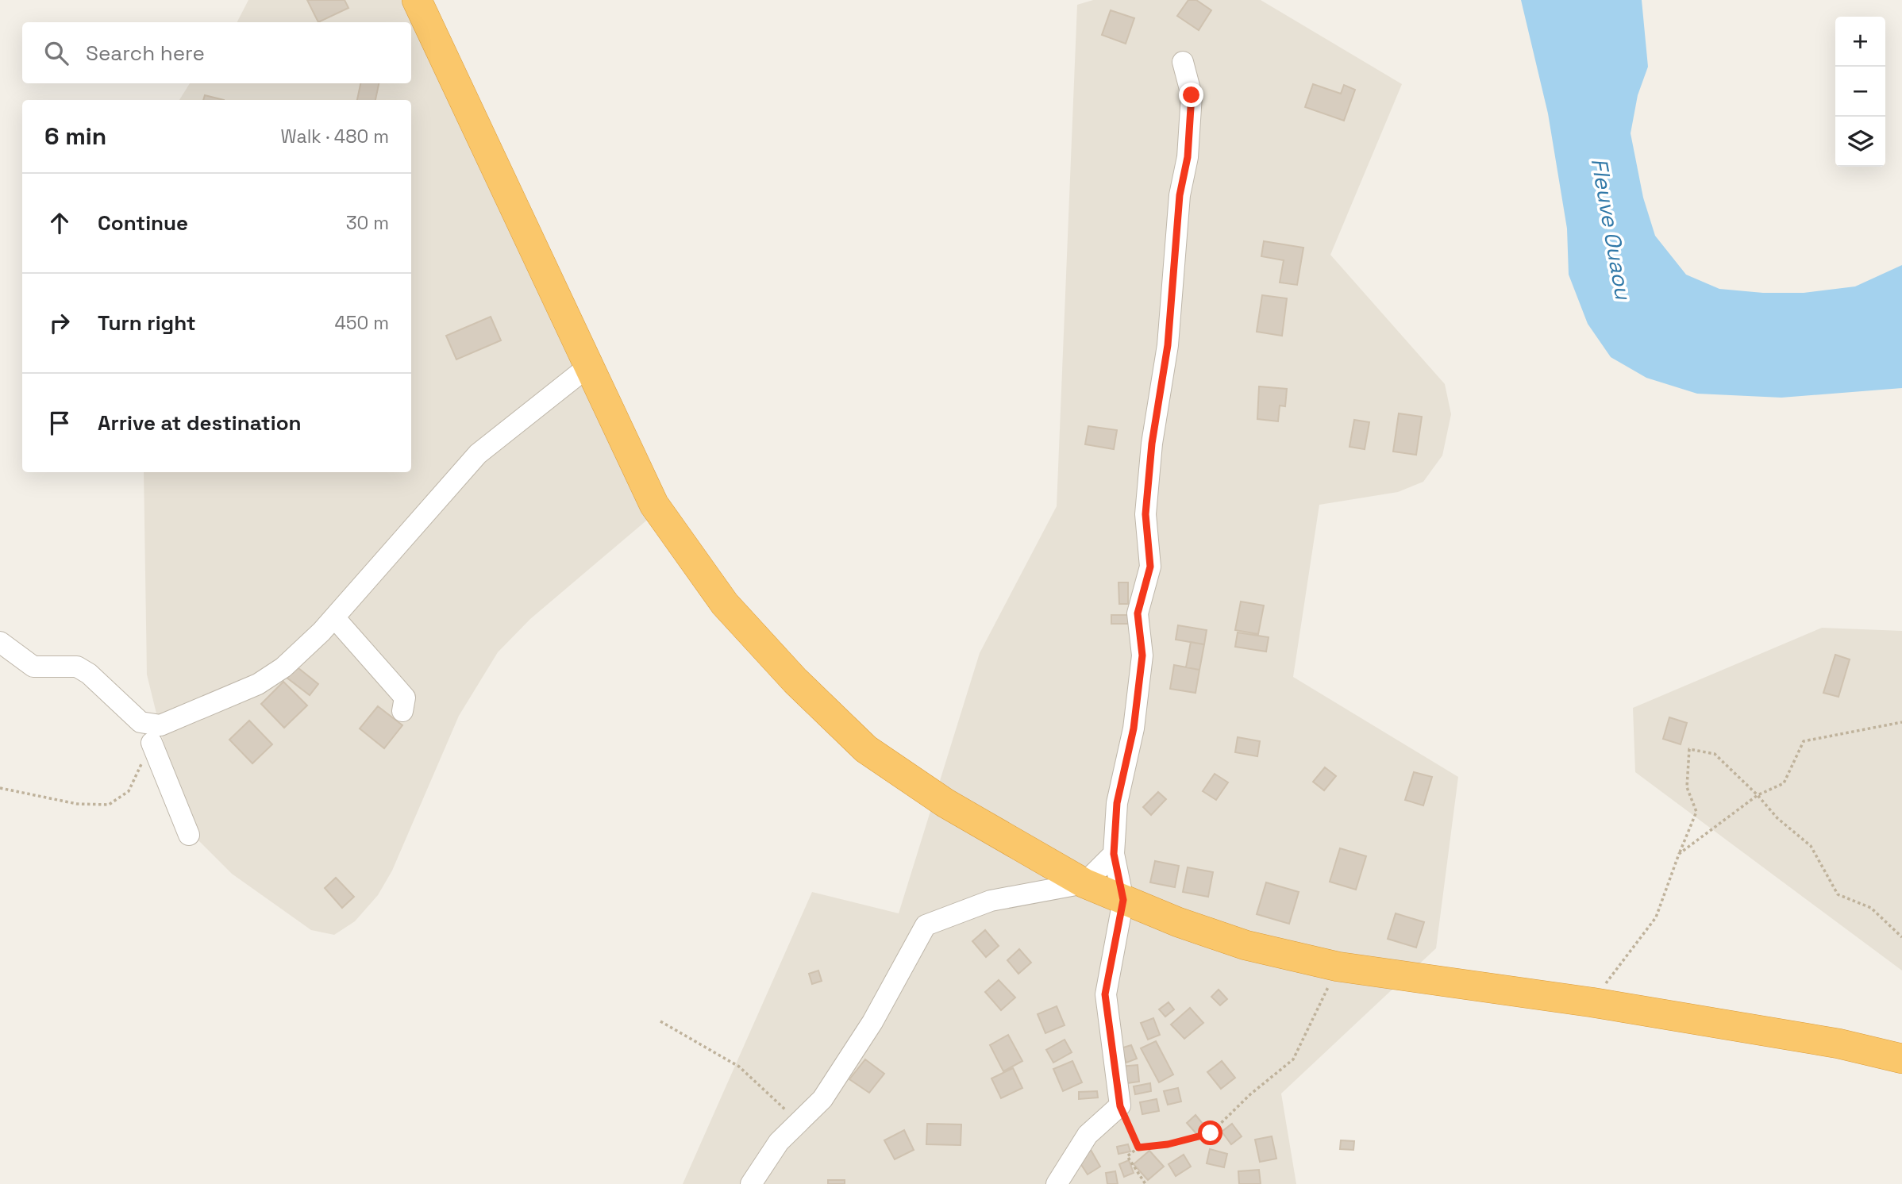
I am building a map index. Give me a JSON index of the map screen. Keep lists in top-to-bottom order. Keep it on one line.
{"water":["Fleuve Ouaou"],"page":{"map_buttons":["+","−"],"search":"Search here","heading":["6 min","Walk · 480 m"],"list":[["Continue","30 m"],["Turn right","450 m"],"Arrive at destination"]}}
